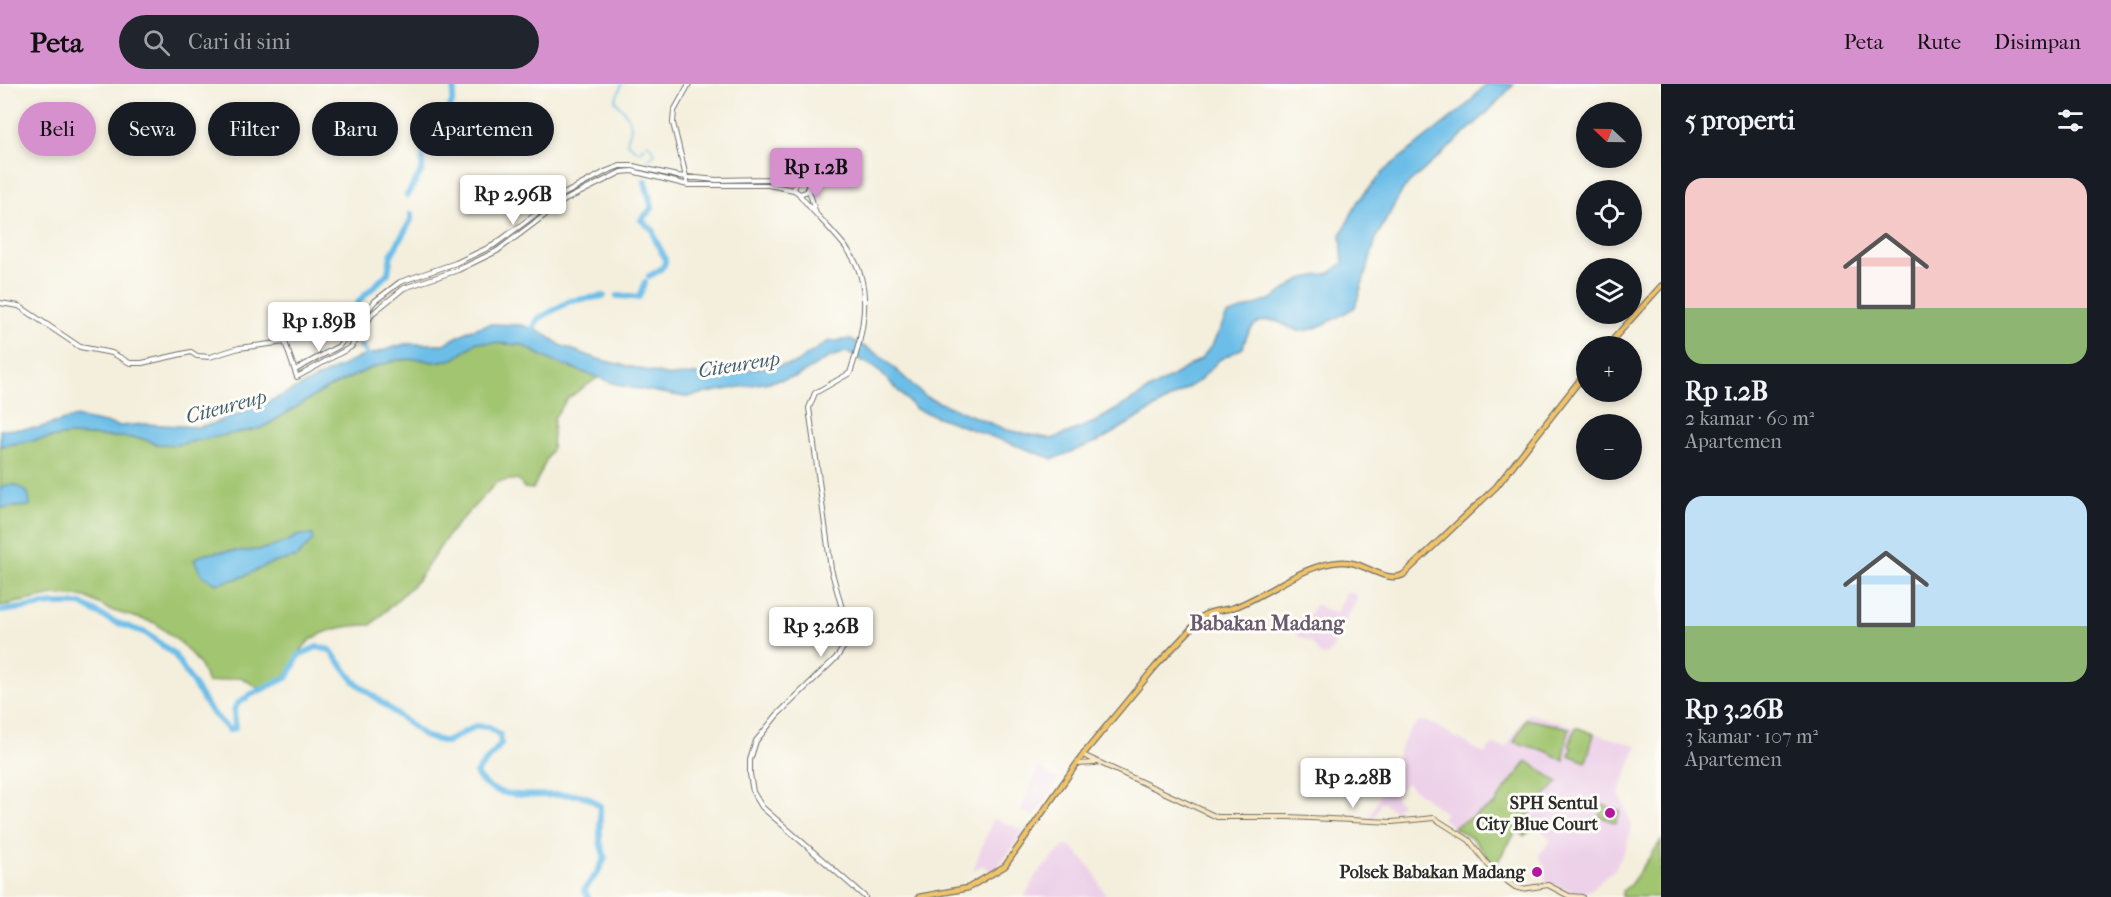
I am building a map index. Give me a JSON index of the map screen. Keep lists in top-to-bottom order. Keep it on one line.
{"districts":["Babakan Madang"],"water":["Citeureup"],"places":["SPH Sentul City Blue Court","Polsek Babakan Madang"],"north":"left","page":{"header":"Peta","search":"Cari di sini","nav":["Peta","Rute","Disimpan"],"heading":"5 properti","map_buttons":["+","−"],"chip":["Beli","Sewa","Filter","Baru","Apartemen"],"price":["Rp 1.2B","Rp 2.96B","Rp 1.89B","Rp 3.26B","Rp 2.28B"],"list":[{"name":"Rp 1.2B","note":"2 kamar · 60 m² · Apartemen"},{"name":"Rp 3.26B","note":"3 kamar · 107 m² · Apartemen"}]}}
